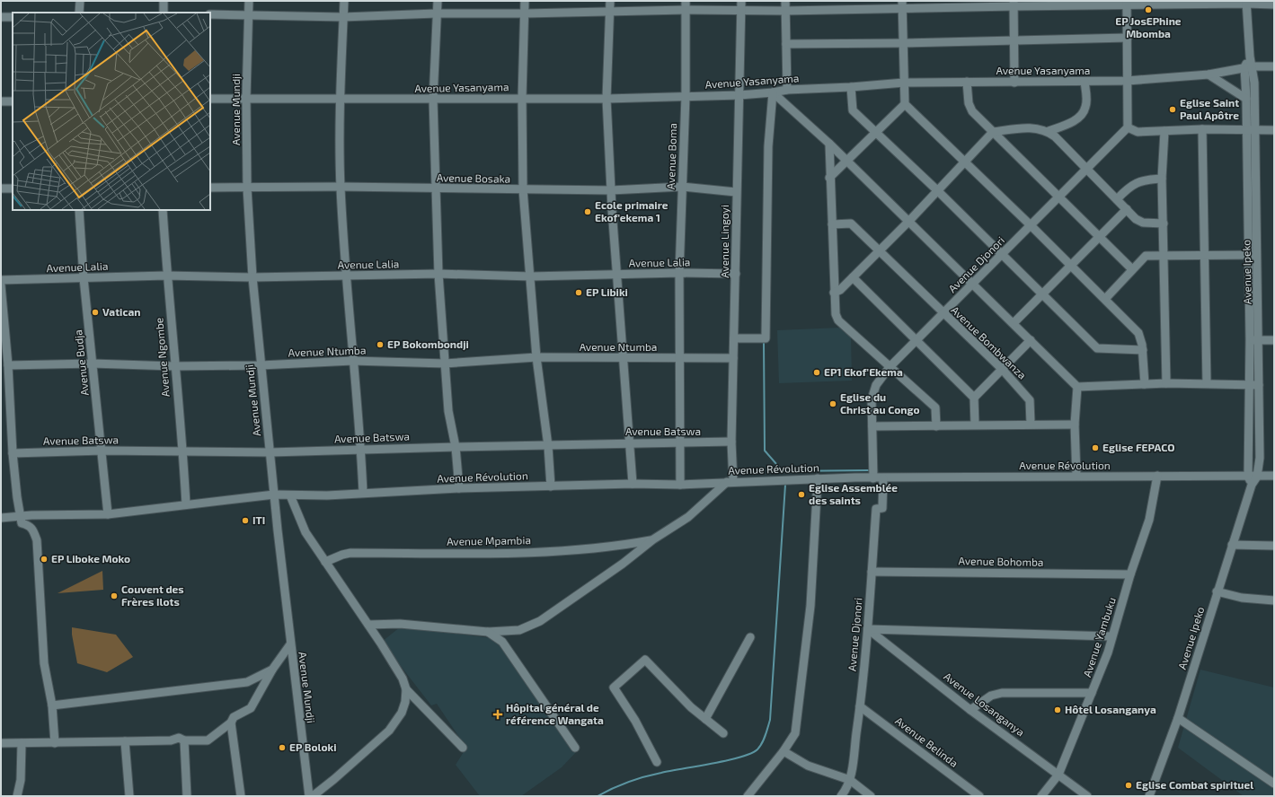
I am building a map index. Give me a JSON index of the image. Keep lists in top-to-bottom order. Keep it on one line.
{"streets":{"street":["Avenue Yasanyama","Avenue Mundji","Avenue Boma","Avenue Bosaka","Avenue Lingoyi","Avenue Lalia","Avenue Djonori","Avenue Ipeko","Avenue Bombwanza","Avenue Ntumba","Avenue Ngombe","Avenue Budja","Avenue Batswa","Avenue Révolution","Avenue Mpambia","Avenue Bohomba","Avenue Yambuku","Avenue Losanganya","Avenue Belinda"]},"crossings":[["Avenue Yasanyama","Avenue Mundji"],["Avenue Yasanyama","Avenue Boma"],["Avenue Yasanyama","Avenue Lingoyi"],["Avenue Yasanyama","Avenue Ipeko"],["Avenue Mundji","Avenue Bosaka"],["Avenue Mundji","Avenue Lalia"],["Avenue Mundji","Avenue Ntumba"],["Avenue Mundji","Avenue Batswa"],["Avenue Mundji","Avenue Révolution"],["Avenue Boma","Avenue Bosaka"],["Avenue Boma","Avenue Lalia"],["Avenue Boma","Avenue Ntumba"],["Avenue Boma","Avenue Batswa"],["Avenue Boma","Avenue Révolution"],["Avenue Bosaka","Avenue Lingoyi"],["Avenue Lingoyi","Avenue Lalia"],["Avenue Lingoyi","Avenue Ntumba"],["Avenue Lingoyi","Avenue Batswa"],["Avenue Lingoyi","Avenue Révolution"],["Avenue Lalia","Avenue Ngombe"],["Avenue Lalia","Avenue Budja"],["Avenue Djonori","Avenue Bombwanza"],["Avenue Djonori","Avenue Révolution"],["Avenue Djonori","Avenue Bohomba"],["Avenue Djonori","Avenue Losanganya"],["Avenue Djonori","Avenue Belinda"],["Avenue Ipeko","Avenue Révolution"],["Avenue Ntumba","Avenue Ngombe"],["Avenue Ntumba","Avenue Budja"],["Avenue Ngombe","Avenue Batswa"],["Avenue Ngombe","Avenue Révolution"],["Avenue Budja","Avenue Batswa"],["Avenue Budja","Avenue Révolution"],["Avenue Révolution","Avenue Yambuku"],["Avenue Bohomba","Avenue Yambuku"],["Avenue Yambuku","Avenue Losanganya"]],"places":{"other":["EP JosEPhine Mbomba","Eglise Saint Paul Apôtre","Ecole primaire Ekof'ekema 1","EP Libiki","Vatican","EP Bokombondji","EP1 Ekof'Ekema","Eglise du Christ au Congo","Eglise FEPACO","Eglise Assemblée des saints","ITI","EP Liboke Moko","Couvent des Frères Ilots","Hôtel Losanganya","EP Boloki","Eglise Combat spirituel"],"health":["Hôpital général de référence Wangata"]}}
